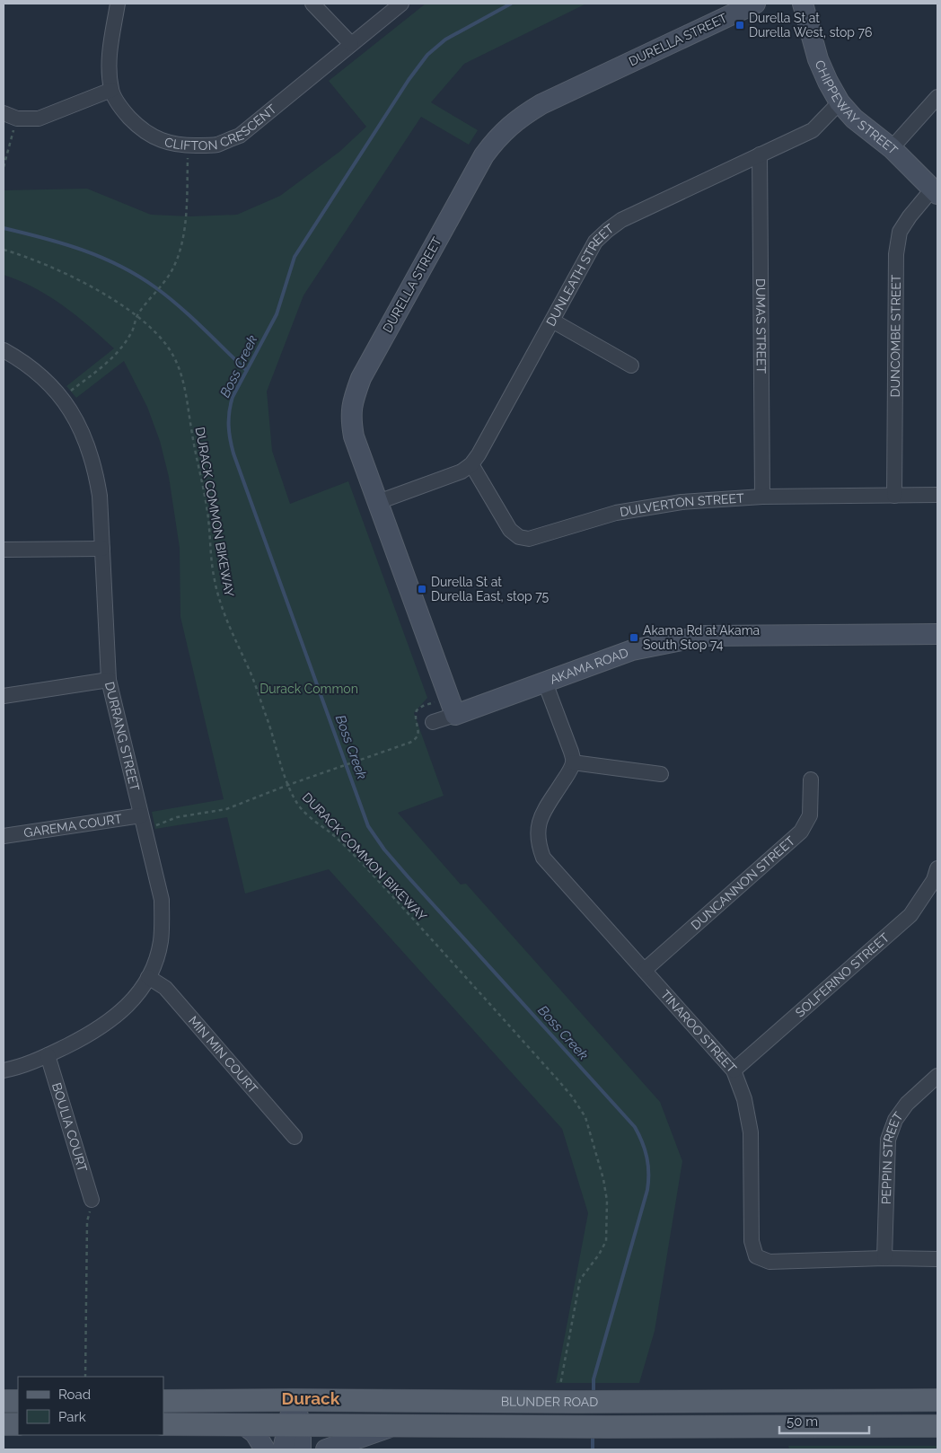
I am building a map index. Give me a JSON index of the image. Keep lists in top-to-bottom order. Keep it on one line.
{"streets":{"main road":["BLUNDER ROAD"],"street":["DURELLA STREET","CHIPPEWAY STREET","CLIFTON CRESCENT","DUNLEATH STREET","DUMAS STREET","DUNCOMBE STREET","DULVERTON STREET","AKAMA ROAD","DURRANG STREET","GAREMA COURT","DUNCANNON STREET","SOLFERINO STREET","TINAROO STREET","MIN MIN COURT","BOULIA COURT","PEPPIN STREET"],"path":["DURACK COMMON BIKEWAY"]},"crossings":[["DURELLA STREET","DUNLEATH STREET"],["DURELLA STREET","AKAMA ROAD"],["CHIPPEWAY STREET","DUNLEATH STREET"],["CHIPPEWAY STREET","DUNCOMBE STREET"],["DUNLEATH STREET","DUMAS STREET"],["DUNLEATH STREET","DULVERTON STREET"],["DUMAS STREET","DULVERTON STREET"],["DUNCOMBE STREET","DULVERTON STREET"],["DURRANG STREET","GAREMA COURT"],["DURRANG STREET","MIN MIN COURT"],["DURRANG STREET","BOULIA COURT"],["DUNCANNON STREET","TINAROO STREET"],["SOLFERINO STREET","TINAROO STREET"],["TINAROO STREET","PEPPIN STREET"]],"districts":["Durack"],"water":["Boss Creek"],"parks":["Durack Common"],"places":{"transit":["Durella St at Durella West, stop 76","Durella St at Durella East, stop 75","Akama Rd at Akama South Stop 74"]},"legend":["Road","Park"],"scale_bar":"50 m"}
